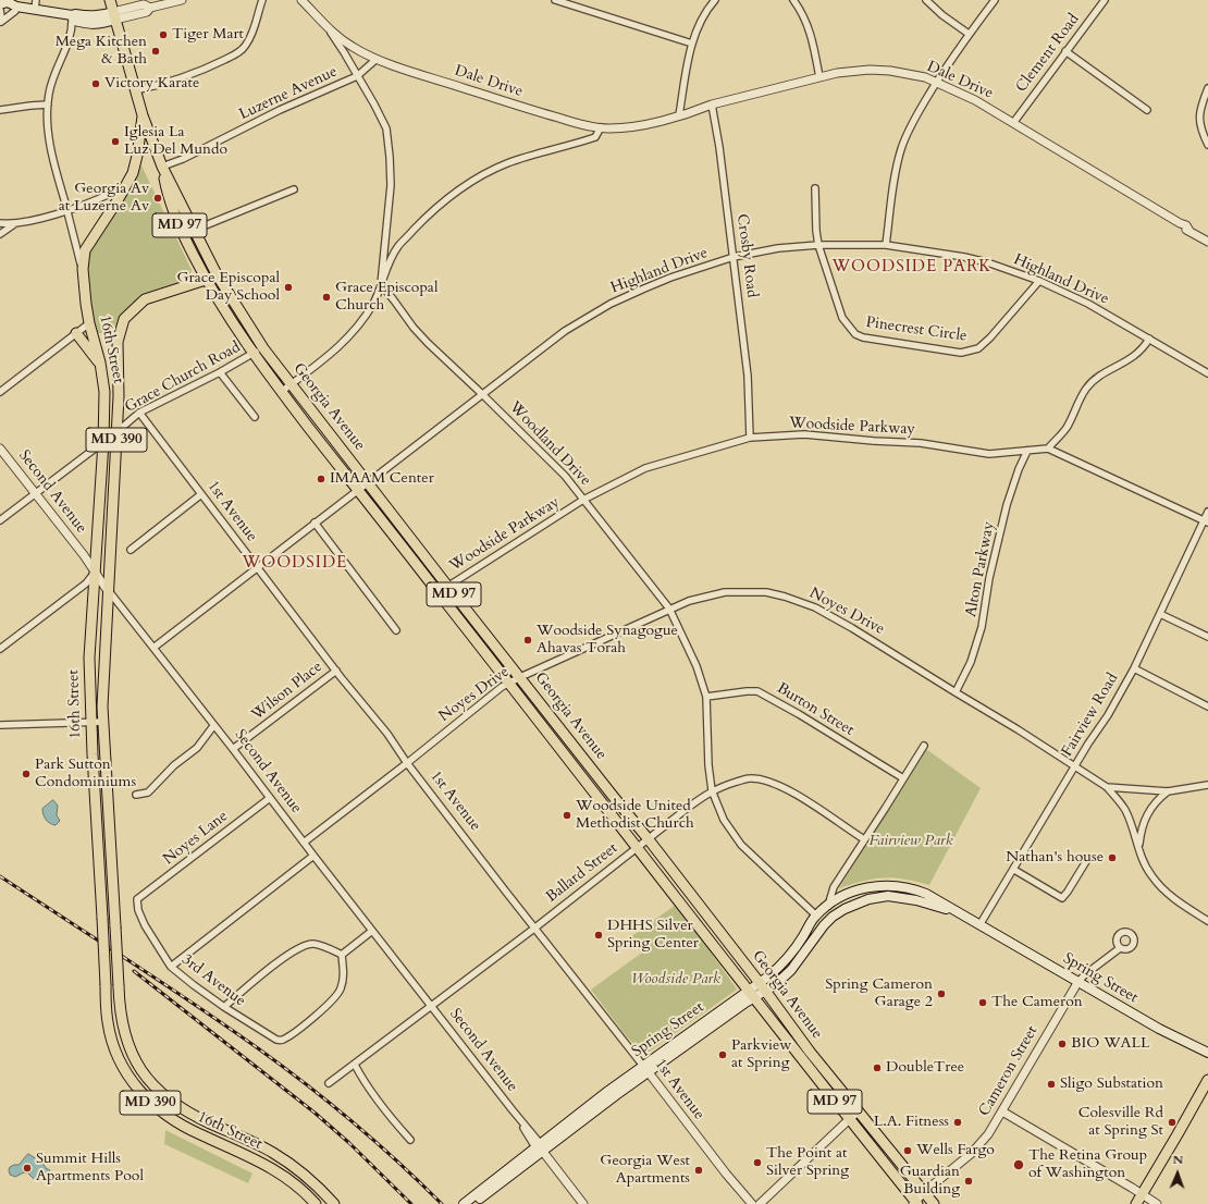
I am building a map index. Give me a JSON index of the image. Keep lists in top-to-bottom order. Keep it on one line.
{"streets":{"main road":["MD 97","16th Street","Georgia Avenue","MD 390","Spring Street"],"street":["Clement Road","Dale Drive","Luzerne Avenue","Crosby Road","Highland Drive","Pinecrest Circle","Grace Church Road","Woodside Parkway","Woodland Drive","Second Avenue","1st Avenue","Alton Parkway","Noyes Drive","Wilson Place","Burton Street","Fairview Road","Noyes Lane","Ballard Street","3rd Avenue","Cameron Street"]},"crossings":[["Clement Road","Dale Drive"],["Dale Drive","Luzerne Avenue"],["Dale Drive","Crosby Road"],["Luzerne Avenue","Georgia Avenue"],["Crosby Road","Highland Drive"],["Crosby Road","Woodside Parkway"],["Highland Drive","Pinecrest Circle"],["Highland Drive","Georgia Avenue"],["Highland Drive","Woodland Drive"],["Highland Drive","Second Avenue"],["Highland Drive","1st Avenue"],["16th Street","Grace Church Road"],["16th Street","Georgia Avenue"],["16th Street","Second Avenue"],["Grace Church Road","Georgia Avenue"],["Grace Church Road","1st Avenue"],["Georgia Avenue","Woodside Parkway"],["Georgia Avenue","Noyes Drive"],["Georgia Avenue","Ballard Street"],["Georgia Avenue","Spring Street"],["Georgia Avenue","Cameron Street"],["Woodside Parkway","Woodland Drive"],["Woodside Parkway","Alton Parkway"],["Woodland Drive","Noyes Drive"],["Woodland Drive","Burton Street"],["Woodland Drive","Ballard Street"],["Woodland Drive","Spring Street"],["Second Avenue","Noyes Drive"],["Second Avenue","Wilson Place"],["Second Avenue","Noyes Lane"],["Second Avenue","Ballard Street"],["Second Avenue","Spring Street"],["1st Avenue","Noyes Drive"],["1st Avenue","Wilson Place"],["1st Avenue","Ballard Street"],["1st Avenue","Spring Street"],["Alton Parkway","Noyes Drive"],["Noyes Drive","Fairview Road"],["Fairview Road","Spring Street"],["Noyes Lane","3rd Avenue"],["Spring Street","Cameron Street"]],"districts":["WOODSIDE PARK","WOODSIDE"],"parks":["Fairview Park","Woodside Park"],"places":["Tiger Mart","Mega Kitchen & Bath","Victory Karate","Iglesia La Luz Del Mundo","Georgia Av at Luzerne Av","Grace Episcopal Day School","Grace Episcopal Church","IMAAM Center","Woodside Synagogue Ahavas Torah","Park Sutton Condominiums","Woodside United Methodist Church","Nathan's house","DHHS Silver Spring Center","Spring Cameron Garage 2","The Cameron","BIO WALL","Parkview at Spring","DoubleTree","Sligo Substation","L.A. Fitness","Colesville Rd at Spring St","Wells Fargo","The Point at Silver Spring","The Retina Group of Washington","Summit Hills Apartments Pool","Georgia West Apartments","Guardian Building"],"north":"top"}
